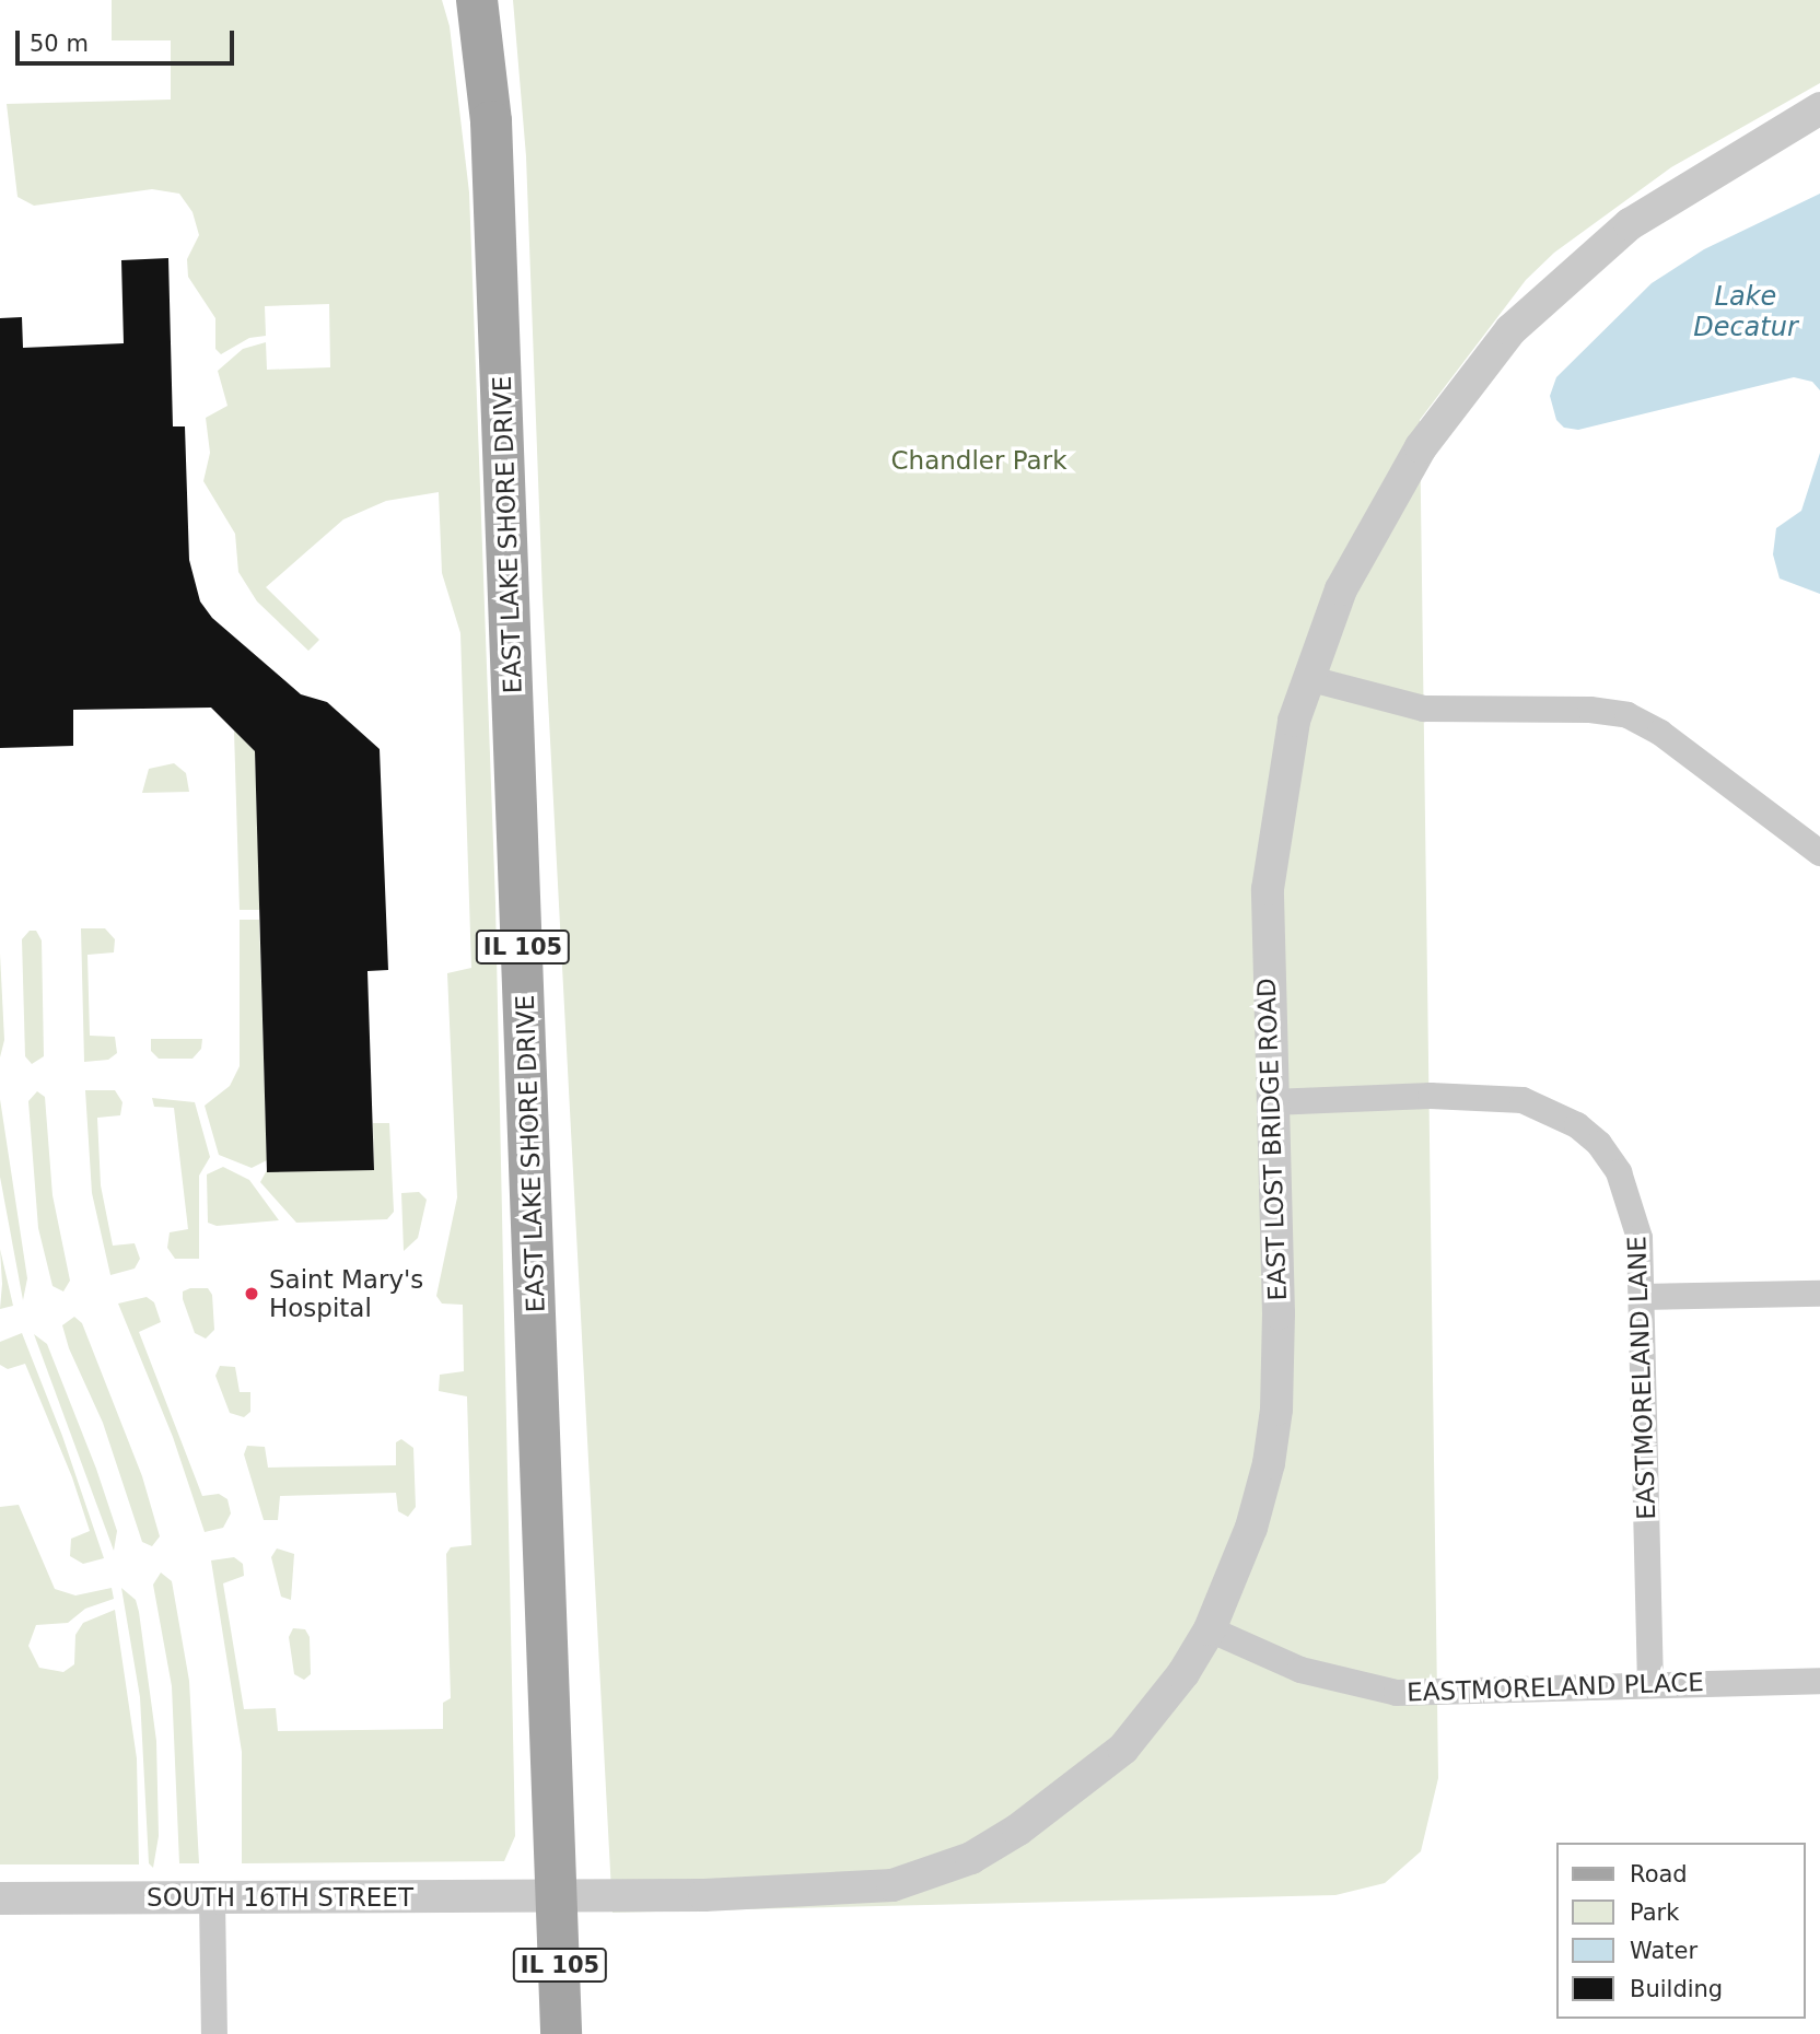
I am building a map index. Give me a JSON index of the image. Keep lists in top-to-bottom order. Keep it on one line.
{"streets":{"main road":["EAST LAKE SHORE DRIVE","IL 105"],"street":["EAST LOST BRIDGE ROAD","EASTMORELAND LANE","EASTMORELAND PLACE","SOUTH 16TH STREET"]},"crossings":[["EAST LAKE SHORE DRIVE","EAST LOST BRIDGE ROAD"],["EAST LAKE SHORE DRIVE","SOUTH 16TH STREET"],["EAST LOST BRIDGE ROAD","EASTMORELAND LANE"],["EAST LOST BRIDGE ROAD","EASTMORELAND PLACE"],["EAST LOST BRIDGE ROAD","SOUTH 16TH STREET"],["EASTMORELAND LANE","EASTMORELAND PLACE"]],"water":["Lake Decatur"],"parks":["Chandler Park"],"places":["Saint Mary's Hospital"],"legend":["Road","Park","Water","Building"],"scale_bar":"50 m"}
